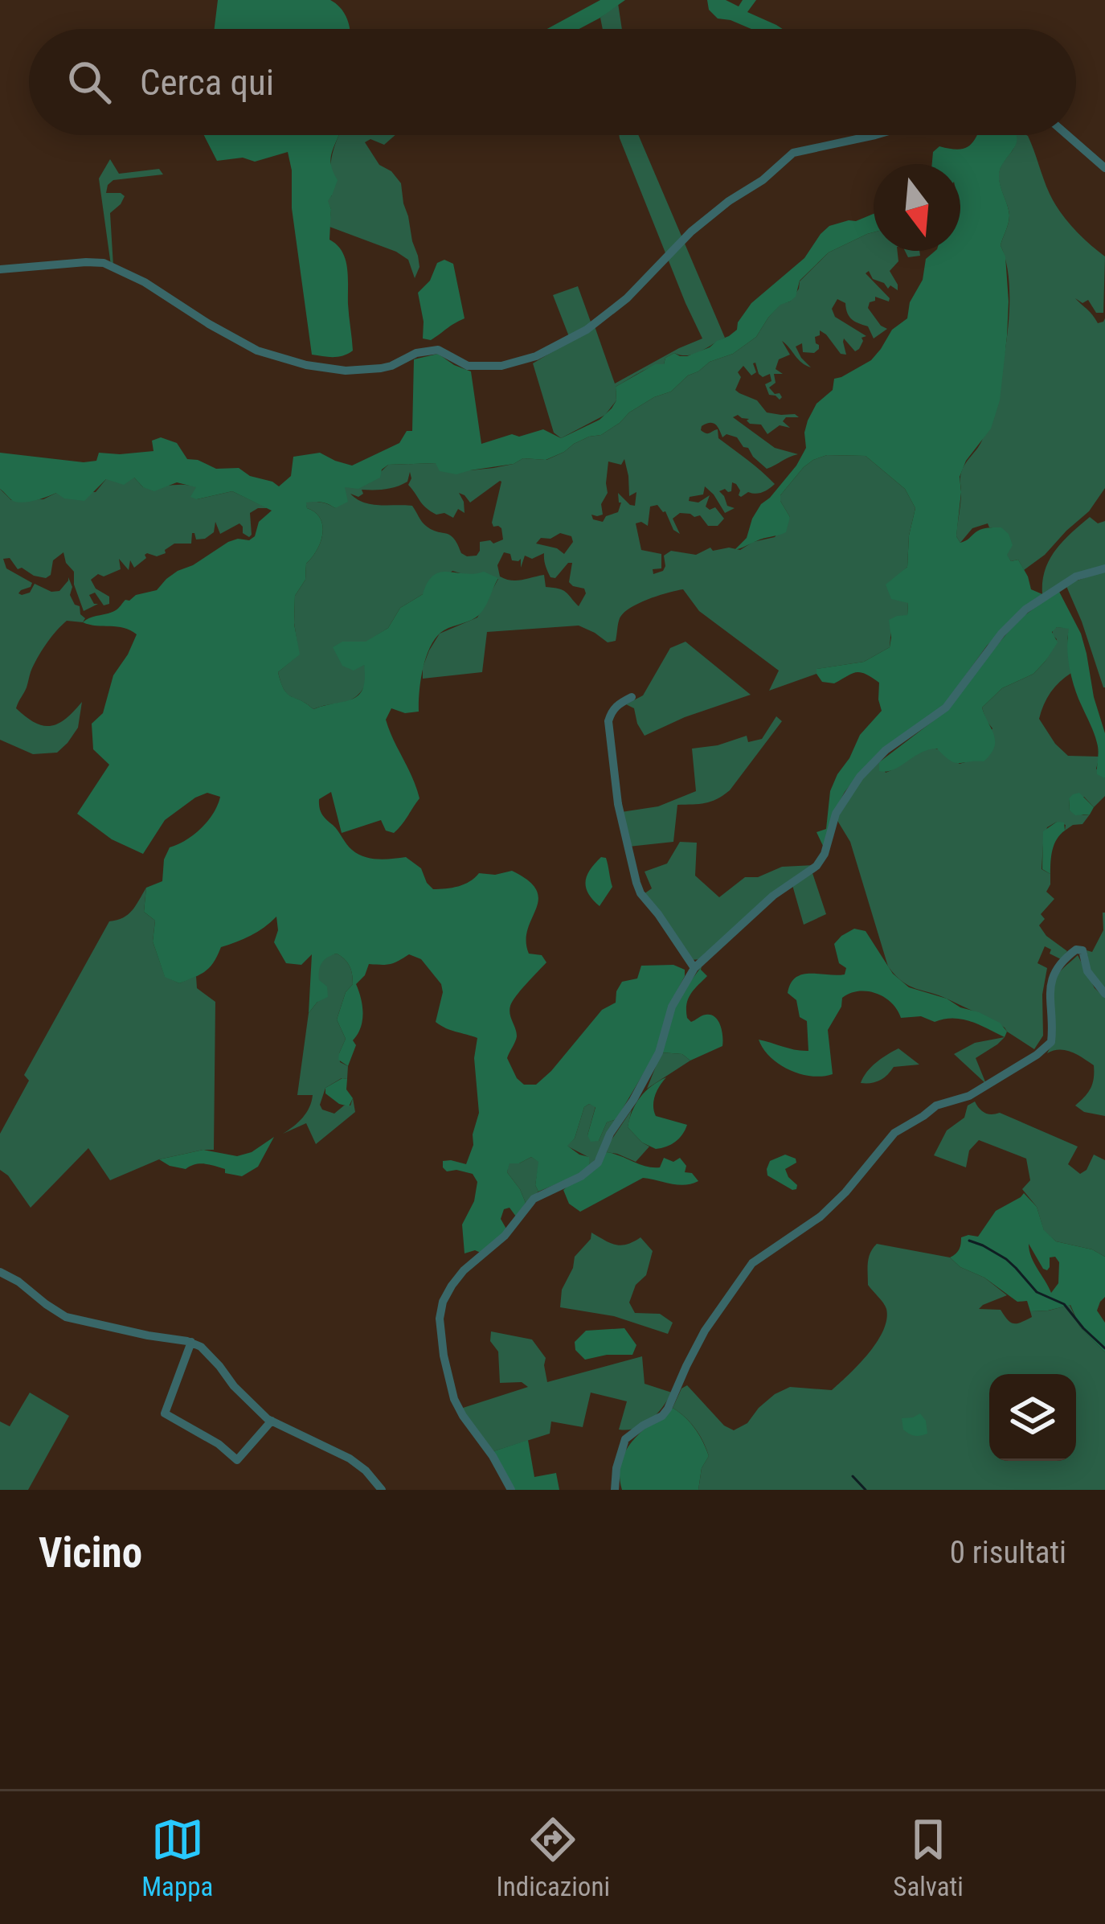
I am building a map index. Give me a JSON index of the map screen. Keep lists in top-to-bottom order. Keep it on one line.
{"north":"bottom","page":{"search":"Cerca qui","heading":["Vicino","0 risultati"],"nav":["Mappa","Indicazioni","Salvati"]}}
